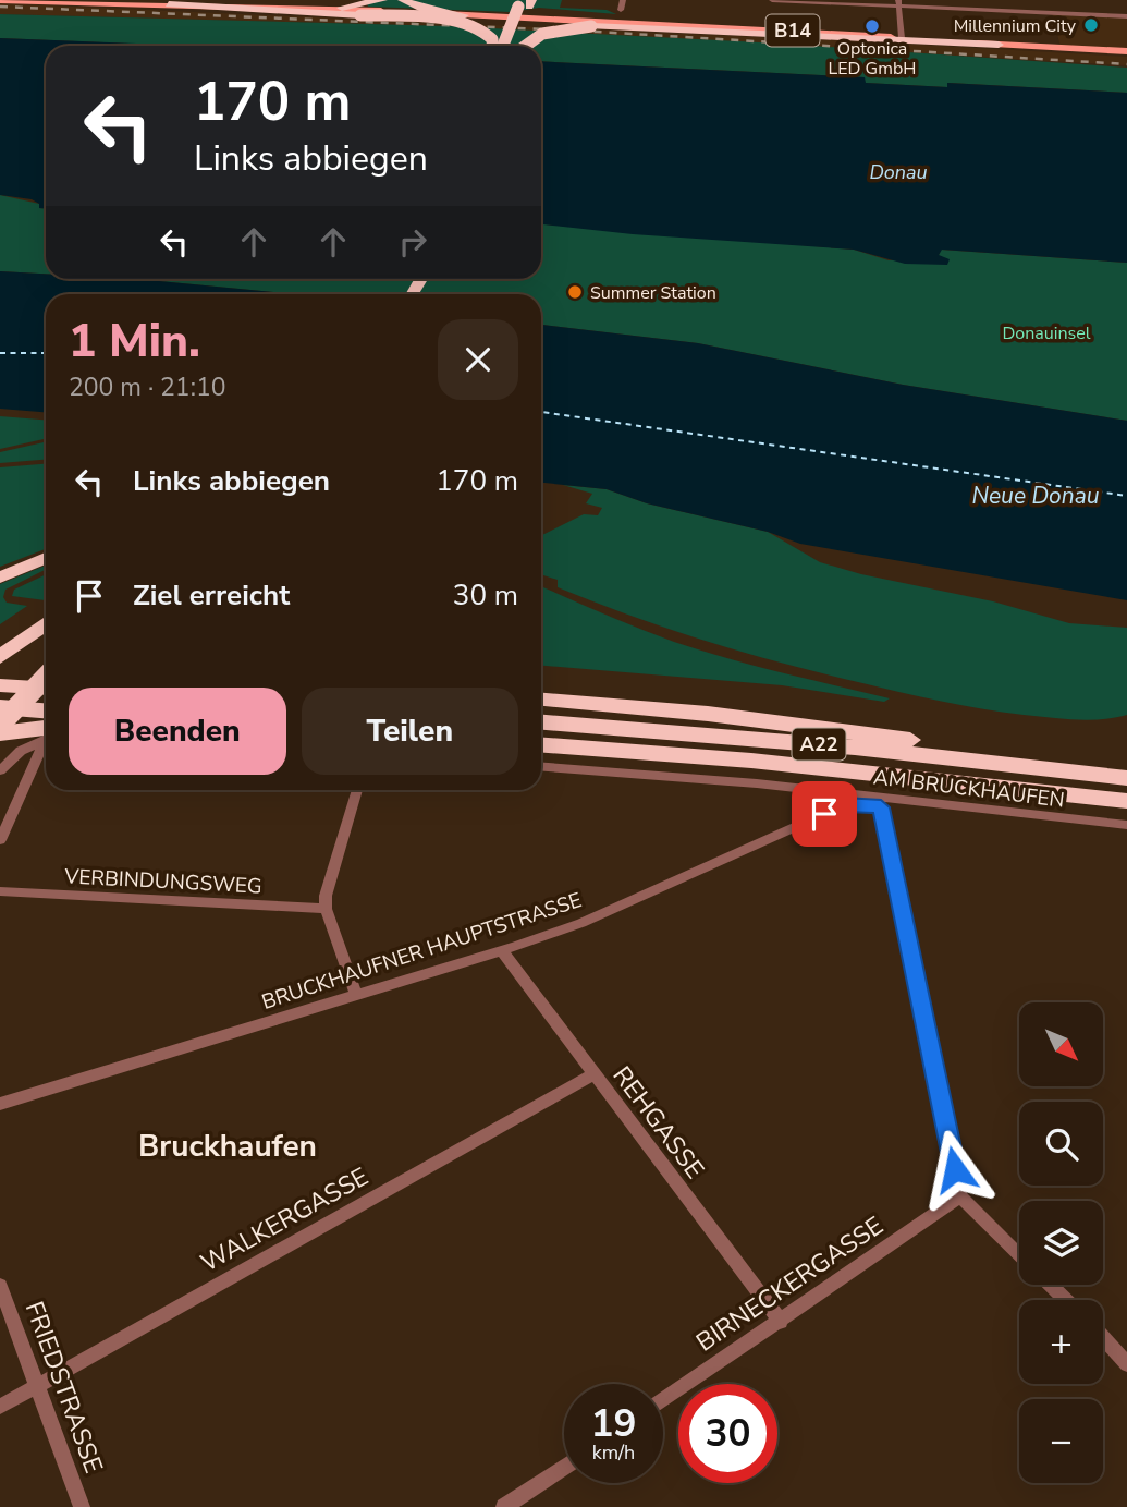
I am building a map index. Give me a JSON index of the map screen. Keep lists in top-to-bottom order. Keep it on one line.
{"streets":{"highway":["A22"],"main road":["B14"],"street":["AM BRUCKHAUFEN","VERBINDUNGSWEG","BRUCKHAUFNER HAUPTSTRASSE","REHGASSE","WALKERGASSE","BIRNECKERGASSE","FRIEDSTRASSE"]},"crossings":[["AM BRUCKHAUFEN","BRUCKHAUFNER HAUPTSTRASSE"],["BRUCKHAUFNER HAUPTSTRASSE","REHGASSE"],["REHGASSE","WALKERGASSE"],["REHGASSE","BIRNECKERGASSE"],["WALKERGASSE","FRIEDSTRASSE"]],"districts":["Bruckhaufen"],"water":["Donau","Neue Donau"],"parks":["Donauinsel"],"places":["Millennium City","Optonica LED GmbH","Summer Station"],"north":"bottom right","page":{"turn":["170 m","Links abbiegen"],"heading":["1 Min.","200 m · 21:10"],"list":[{"name":"Links abbiegen","value":"170 m"},{"name":"Ziel erreicht","value":"30 m"}],"buttons":["Beenden","Teilen"],"map_buttons":["+","−"],"speed":"19 km/h","limit":"30"}}
